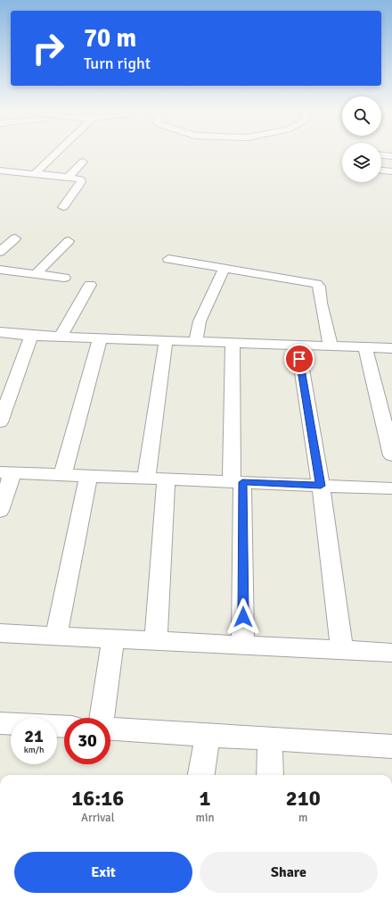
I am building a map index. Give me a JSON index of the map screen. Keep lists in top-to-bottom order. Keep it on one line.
{"page":{"turn":["70 m","Turn right"],"speed":"21 km/h","limit":"30","eta":["16:16","Arrival","1","min","210","m"],"buttons":["Exit","Share"]}}
